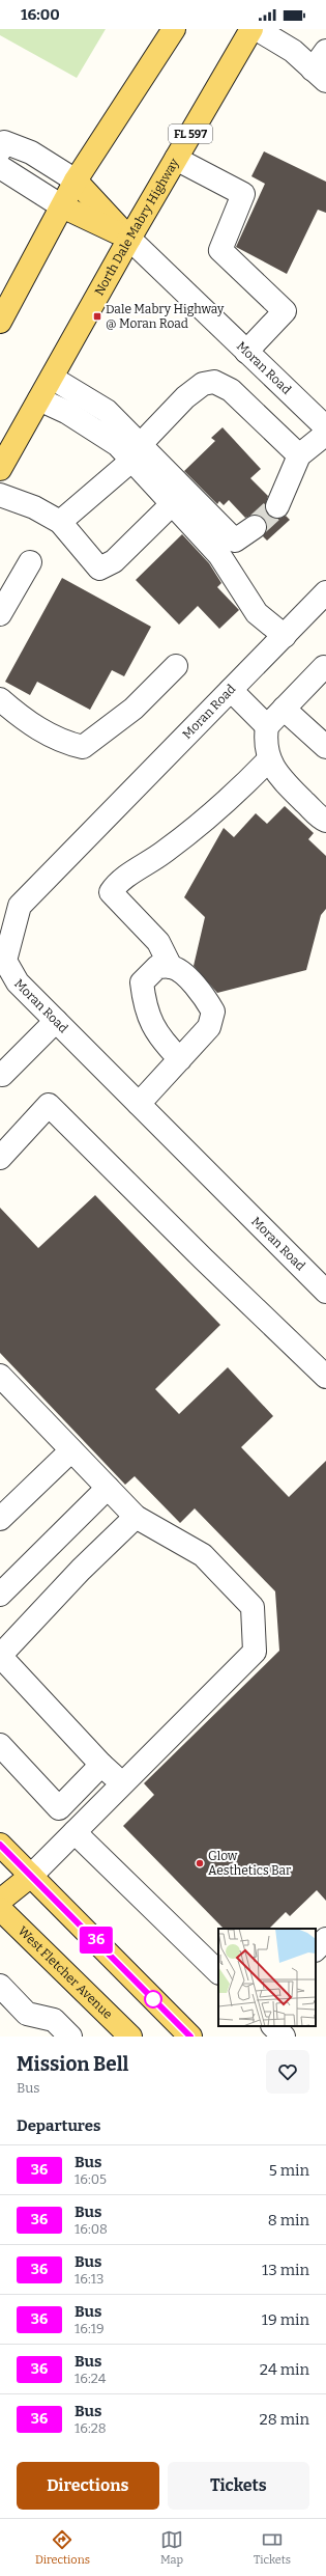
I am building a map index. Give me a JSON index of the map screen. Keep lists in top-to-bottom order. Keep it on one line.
{"streets":{"main road":["FL 597","North Dale Mabry Highway","West Fletcher Avenue"],"street":["Moran Road"]},"crossings":[["North Dale Mabry Highway","Moran Road"]],"places":{"transit":["Dale Mabry Highway @ Moran Road"],"other":["Glow Aesthetics Bar"]},"lines":["bus line 36"],"page":{"status":"16:00","on_map":"36","heading":[["Mission Bell","Bus"],"Departures"],"list":[{"mark":"36","name":"Bus","note":"16:05","value":"5 min"},{"mark":"36","name":"Bus","note":"16:08","value":"8 min"},{"mark":"36","name":"Bus","note":"16:13","value":"13 min"},{"mark":"36","name":"Bus","note":"16:19","value":"19 min"},{"mark":"36","name":"Bus","note":"16:24","value":"24 min"},{"mark":"36","name":"Bus","note":"16:28","value":"28 min"}],"buttons":["Directions","Tickets"],"tabs":["Directions","Map","Tickets"]}}
